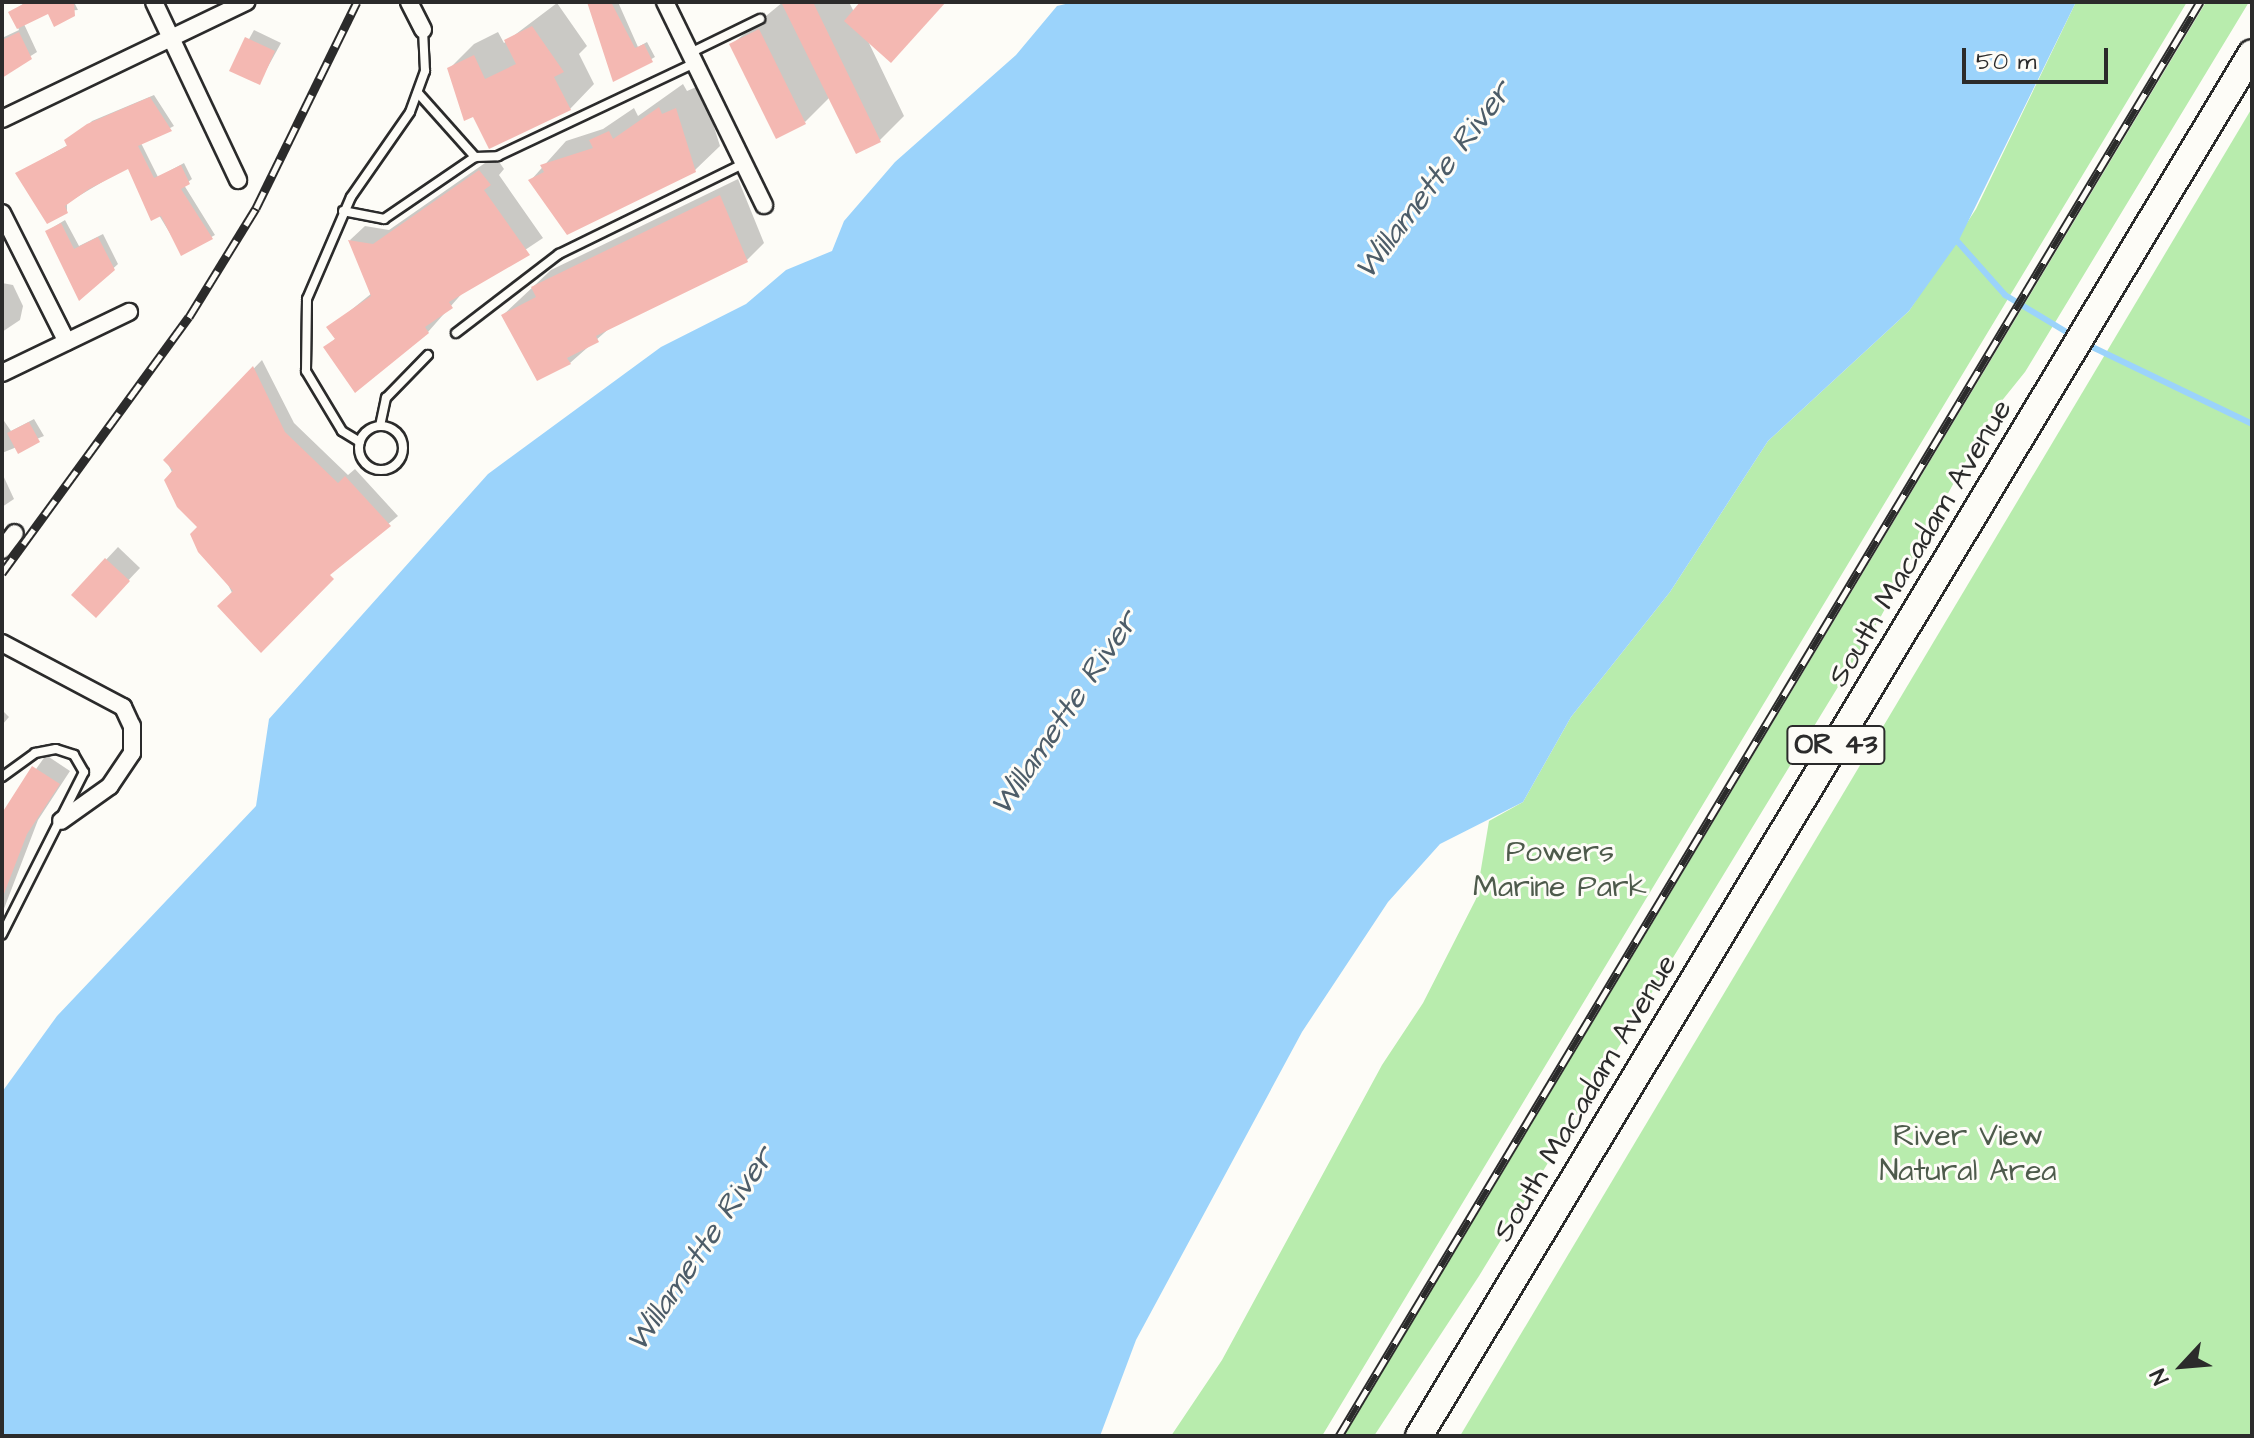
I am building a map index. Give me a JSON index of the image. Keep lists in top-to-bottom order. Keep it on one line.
{"streets":{"main road":["South Macadam Avenue","OR 43"]},"water":["Willamette River"],"parks":["Powers Marine Park","River View Natural Area"],"scale_bar":"50 m","north":"bottom left"}
